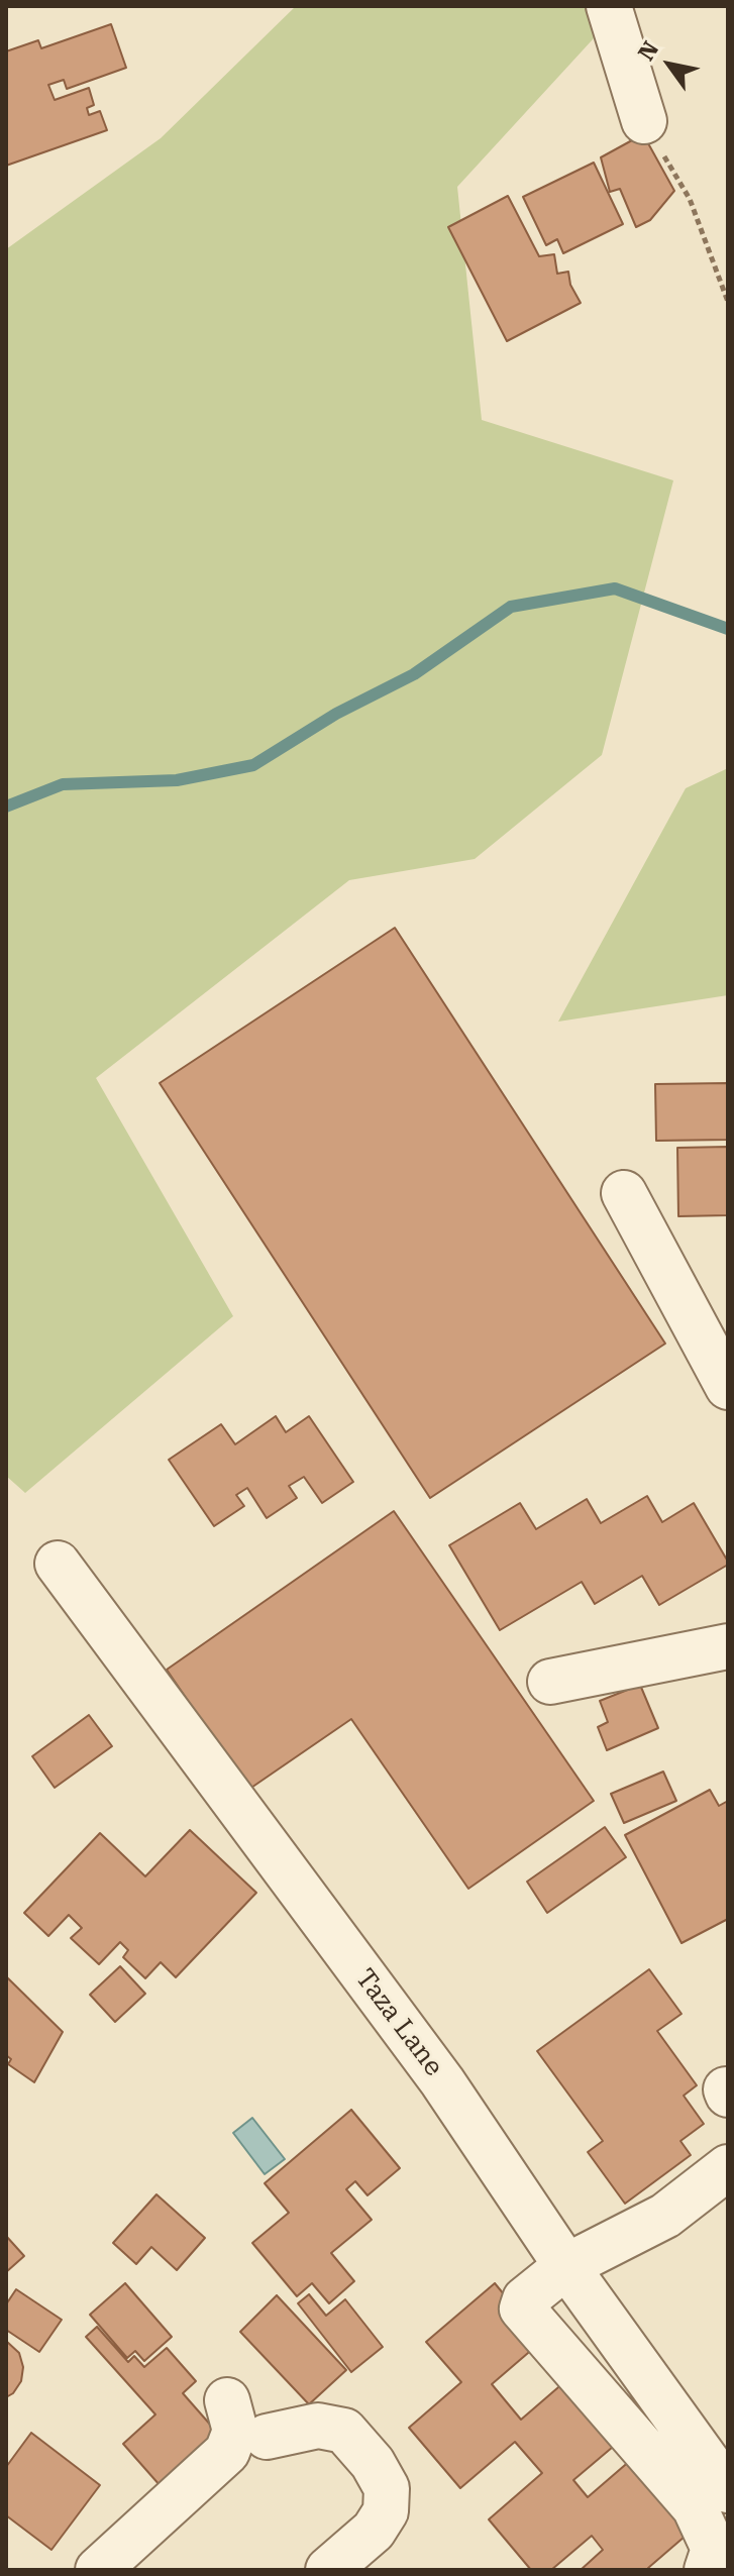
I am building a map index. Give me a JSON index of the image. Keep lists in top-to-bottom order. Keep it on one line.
{"streets":{"street":["Taza Lane"]},"north":"top left"}
